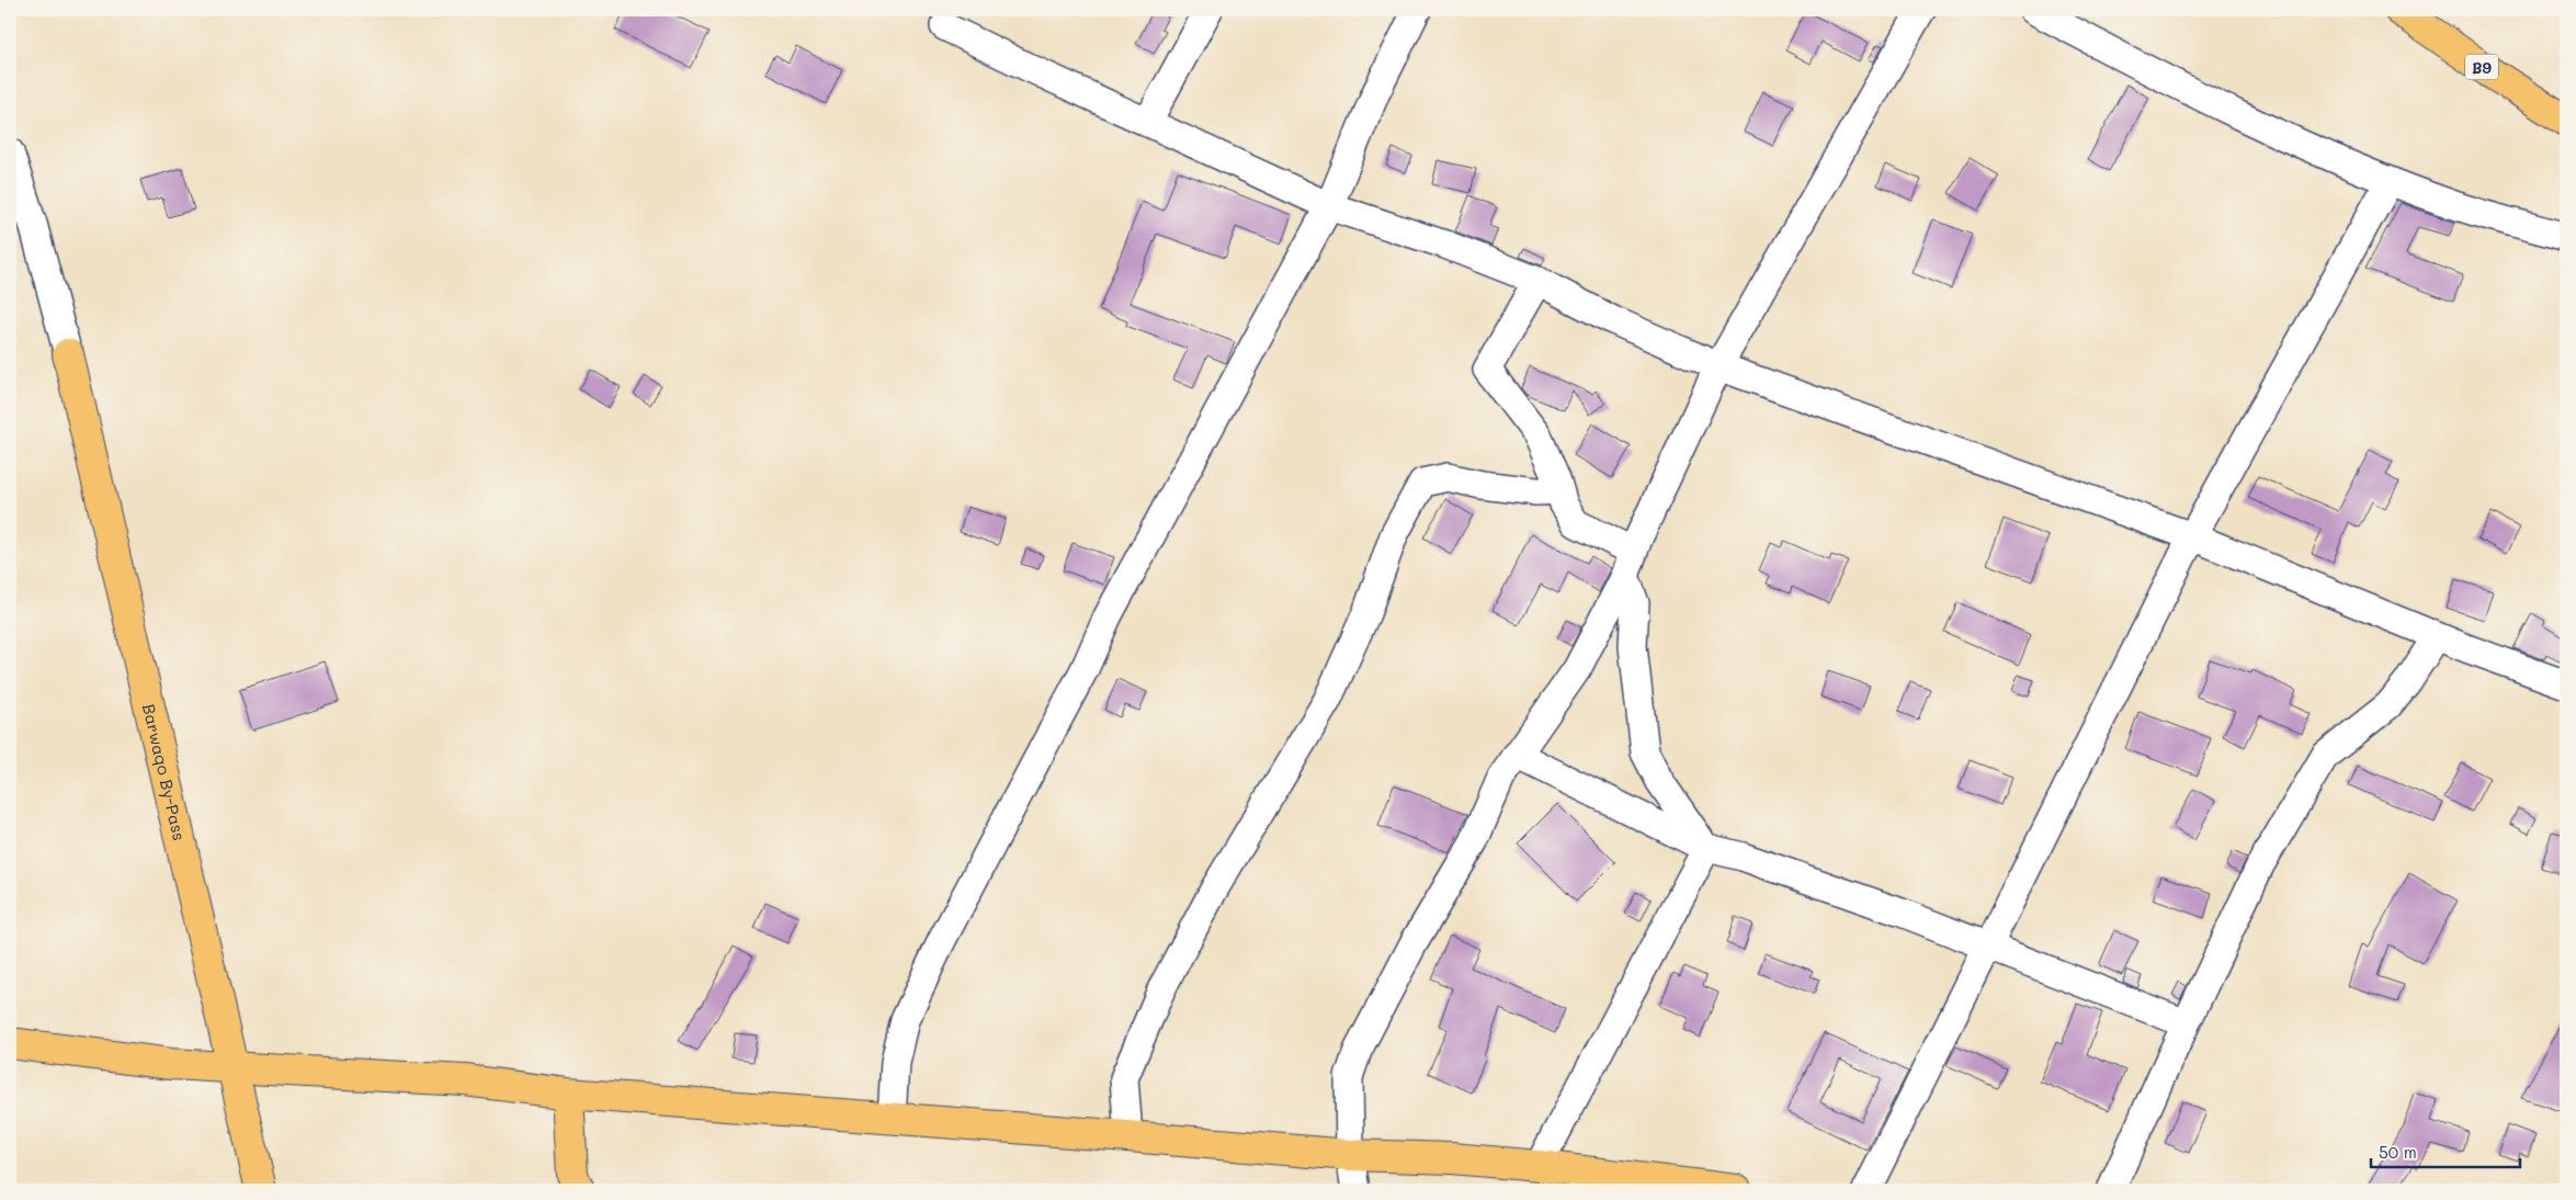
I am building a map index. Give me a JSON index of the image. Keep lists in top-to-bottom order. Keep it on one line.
{"streets":{"main road":["B9","Barwaqo By-Pass"]},"scale_bar":"50 m"}
